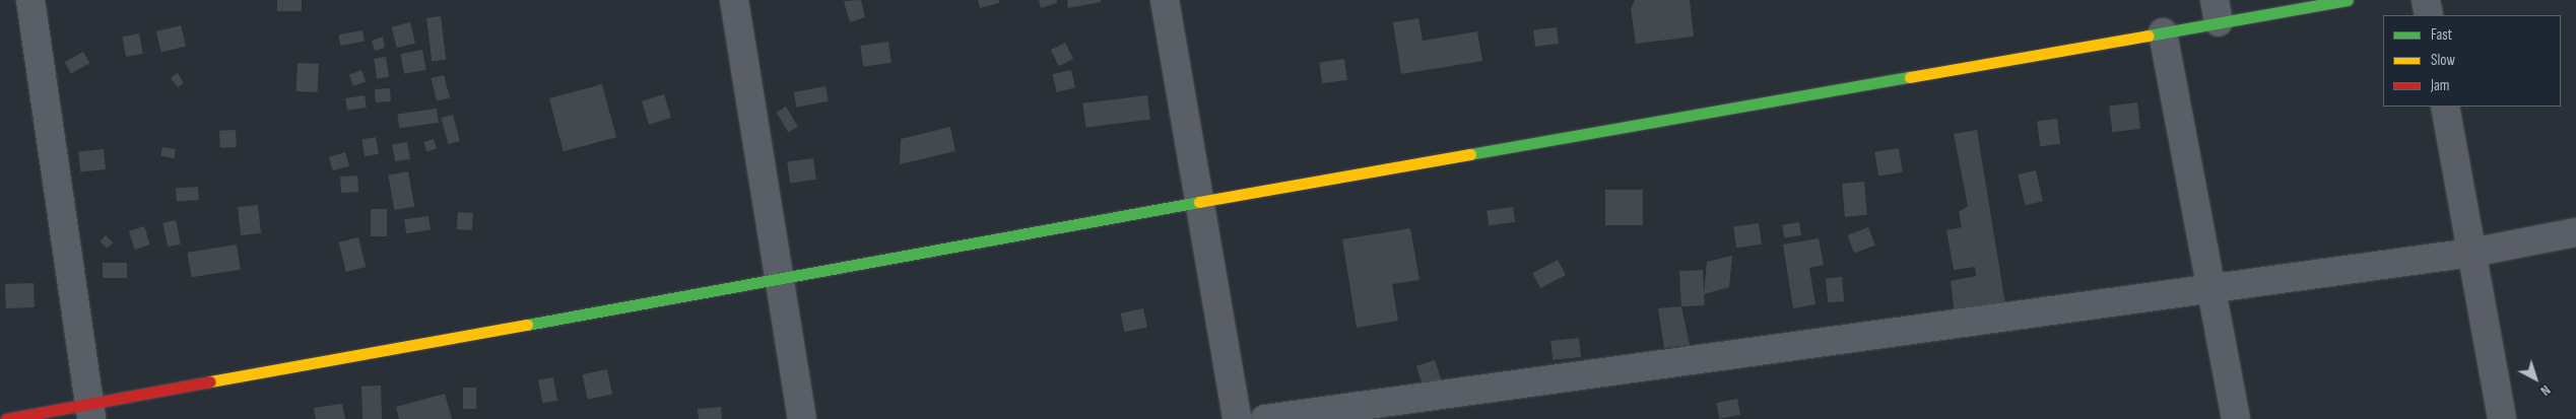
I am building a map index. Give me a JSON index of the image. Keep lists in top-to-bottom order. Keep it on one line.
{"legend":["Fast","Slow","Jam"],"north":"bottom right"}
